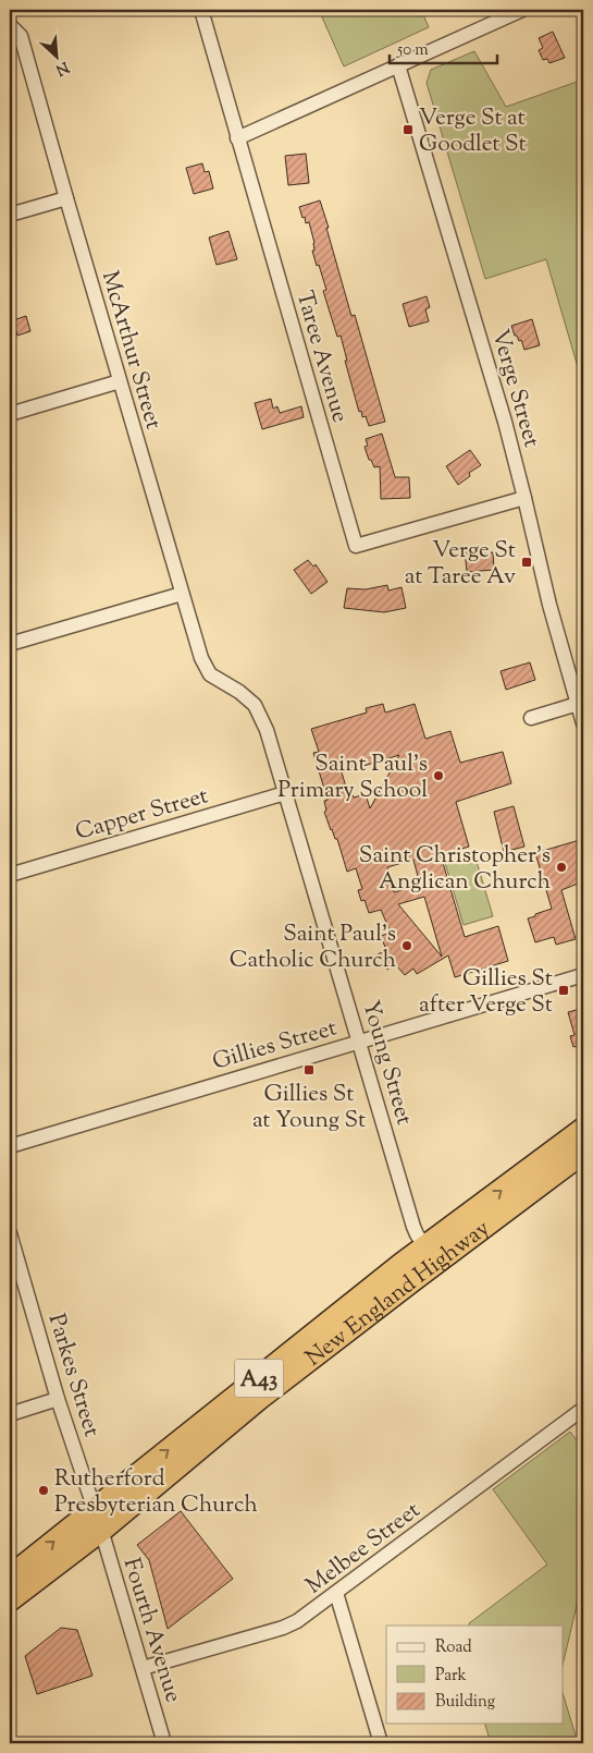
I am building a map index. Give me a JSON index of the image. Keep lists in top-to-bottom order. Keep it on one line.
{"streets":{"highway":["New England Highway","A43"],"street":["McArthur Street","Taree Avenue","Verge Street","Capper Street","Gillies Street","Young Street","Parkes Street","Melbee Street","Fourth Avenue"]},"crossings":[["McArthur Street","Young Street"],["Taree Avenue","Verge Street"],["Capper Street","Young Street"],["Gillies Street","Young Street"],["Young Street","New England Highway"],["New England Highway","Parkes Street"],["New England Highway","Fourth Avenue"],["Parkes Street","Fourth Avenue"],["Melbee Street","Fourth Avenue"]],"places":{"transit":["Verge St at Goodlet St","Verge St at Taree Av","Gillies St after Verge St","Gillies St at Young St"],"other":["Saint Paul's Primary School","Saint Christopher's Anglican Church","Saint Paul's Catholic Church","Rutherford Presbyterian Church"]},"legend":["Road","Park","Building"],"scale_bar":"50 m","north":"bottom right"}
